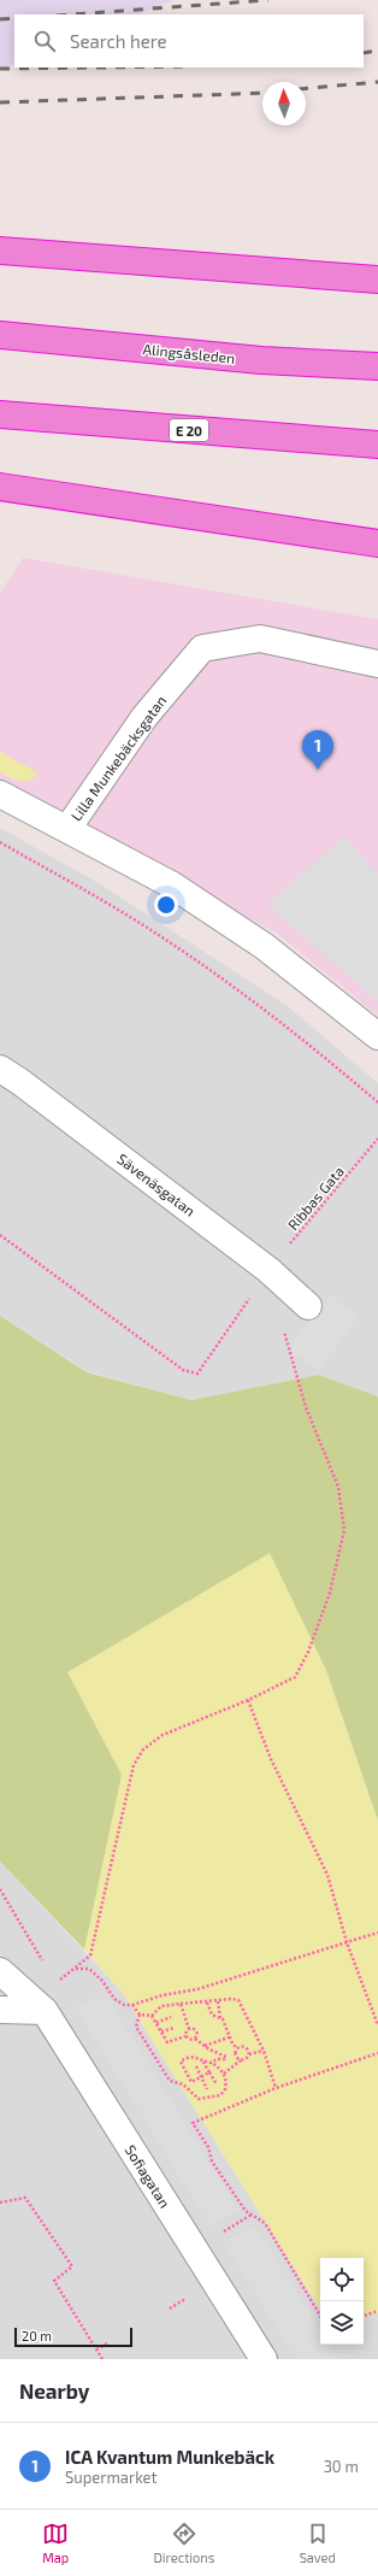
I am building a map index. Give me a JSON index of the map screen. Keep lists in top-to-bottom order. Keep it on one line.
{"streets":{"highway":["Alingsåsleden","E 20"],"street":["Lilla Munkebäcksgatan","Sävenäsgatan","Sofiagatan"],"path":["Ribbas Gata"]},"crossings":[["Sävenäsgatan","Ribbas Gata"]],"scale_bar":"20 m","north":"top","page":{"search":"Search here","pins":"1","scale":"20 m","heading":"Nearby","list":[{"mark":"1","name":"ICA Kvantum Munkebäck","note":"Supermarket","value":"30 m"}],"nav":["Map","Directions","Saved"]}}
